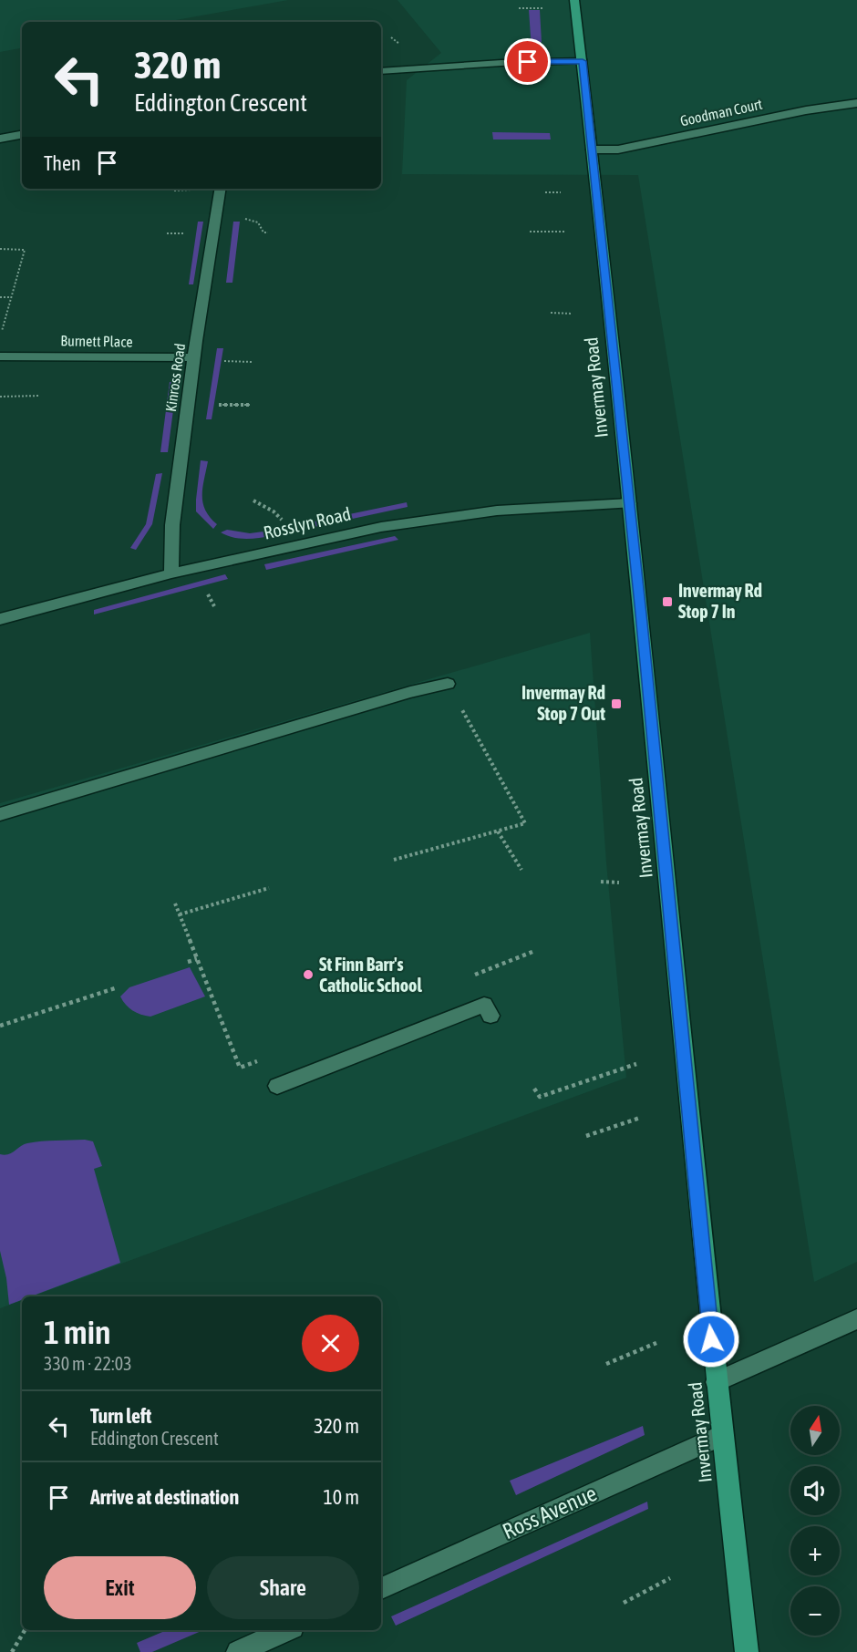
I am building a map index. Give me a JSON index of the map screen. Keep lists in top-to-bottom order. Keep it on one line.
{"streets":{"main road":["Invermay Road"],"street":["Goodman Court","Burnett Place","Kinross Road","Rosslyn Road","Ross Avenue"]},"crossings":[["Goodman Court","Invermay Road"],["Burnett Place","Kinross Road"],["Kinross Road","Rosslyn Road"],["Invermay Road","Rosslyn Road"],["Invermay Road","Ross Avenue"]],"places":{"transit":["Invermay Rd Stop 7 In","Invermay Rd Stop 7 Out"],"other":["St Finn Barr's Catholic School"]},"north":"top","page":{"turn":["320 m","Eddington Crescent"],"then":"Then","heading":["1 min","330 m · 22:03"],"list":[{"name":"Turn left","note":"Eddington Crescent","value":"320 m"},{"name":"Arrive at destination","value":"10 m"}],"map_buttons":["+","−"],"buttons":["Exit","Share"]}}
